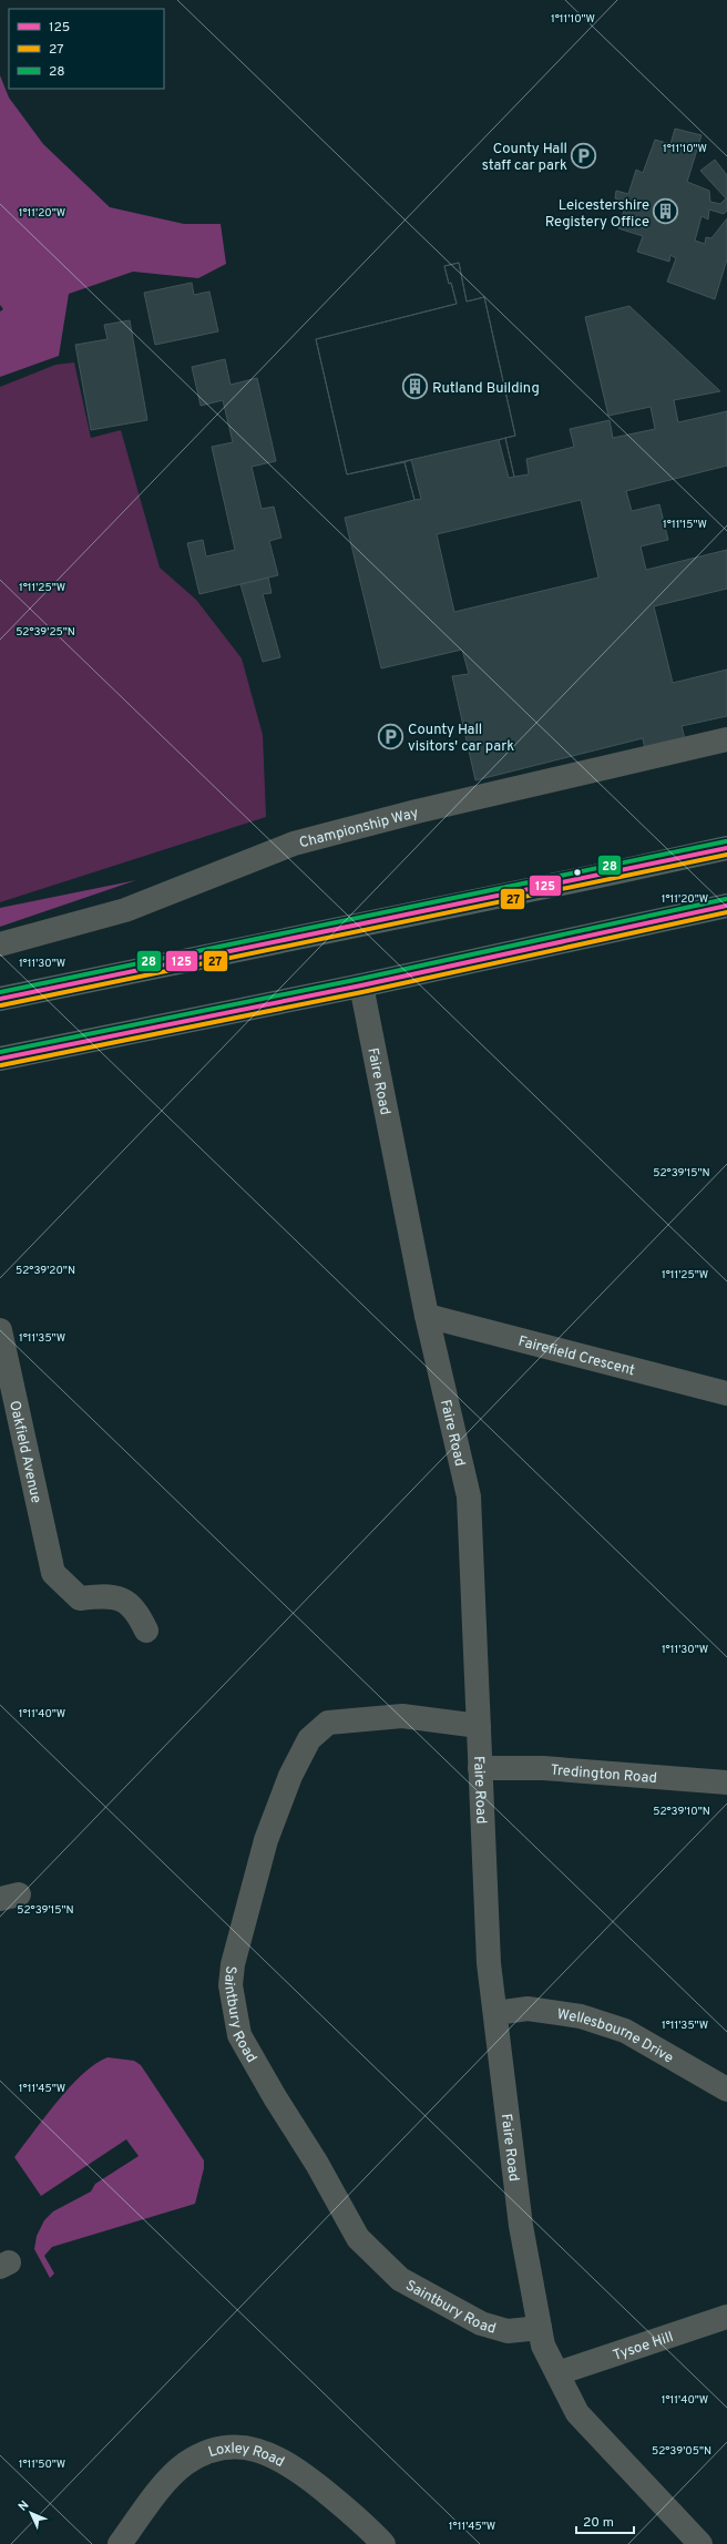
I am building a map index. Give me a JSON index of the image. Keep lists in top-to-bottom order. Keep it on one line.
{"streets":{"street":["Championship Way","Faire Road","Fairefield Crescent","Oakfield Avenue","Tredington Road","Saintbury Road","Wellesbourne Drive","Tysoe Hill","Loxley Road"]},"crossings":[["Faire Road","Fairefield Crescent"],["Faire Road","Tredington Road"],["Faire Road","Saintbury Road"],["Faire Road","Wellesbourne Drive"],["Faire Road","Tysoe Hill"]],"places":{"parking":["County Hall staff car park","County Hall visitors' car park"],"building":["Leicestershire Registery Office","Rutland Building"]},"lines":["transit line 28","transit line 125","transit line 27"],"legend":["125","27","28"],"scale_bar":"20 m","north":"top left","coordinates":["1°11'10\"W","1°11'20\"W","1°11'15\"W","1°11'25\"W","52°39'25\"N","1°11'30\"W","52°39'15\"N","52°39'20\"N","1°11'35\"W","1°11'40\"W","52°39'10\"N","1°11'45\"W","52°39'05\"N","1°11'50\"W"]}
